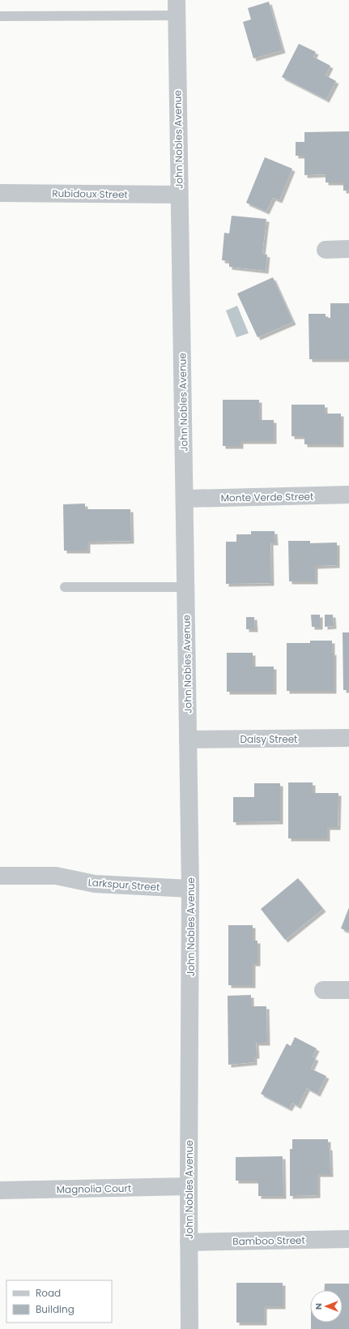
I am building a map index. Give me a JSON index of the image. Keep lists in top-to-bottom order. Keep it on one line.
{"streets":{"street":["John Nobles Avenue","Rubidoux Street","Monte Verde Street","Daisy Street","Larkspur Street","Magnolia Court","Bamboo Street"]},"crossings":[["John Nobles Avenue","Rubidoux Street"],["John Nobles Avenue","Monte Verde Street"],["John Nobles Avenue","Daisy Street"],["John Nobles Avenue","Larkspur Street"],["John Nobles Avenue","Magnolia Court"],["John Nobles Avenue","Bamboo Street"]],"legend":["Road","Building"],"north":"left"}
